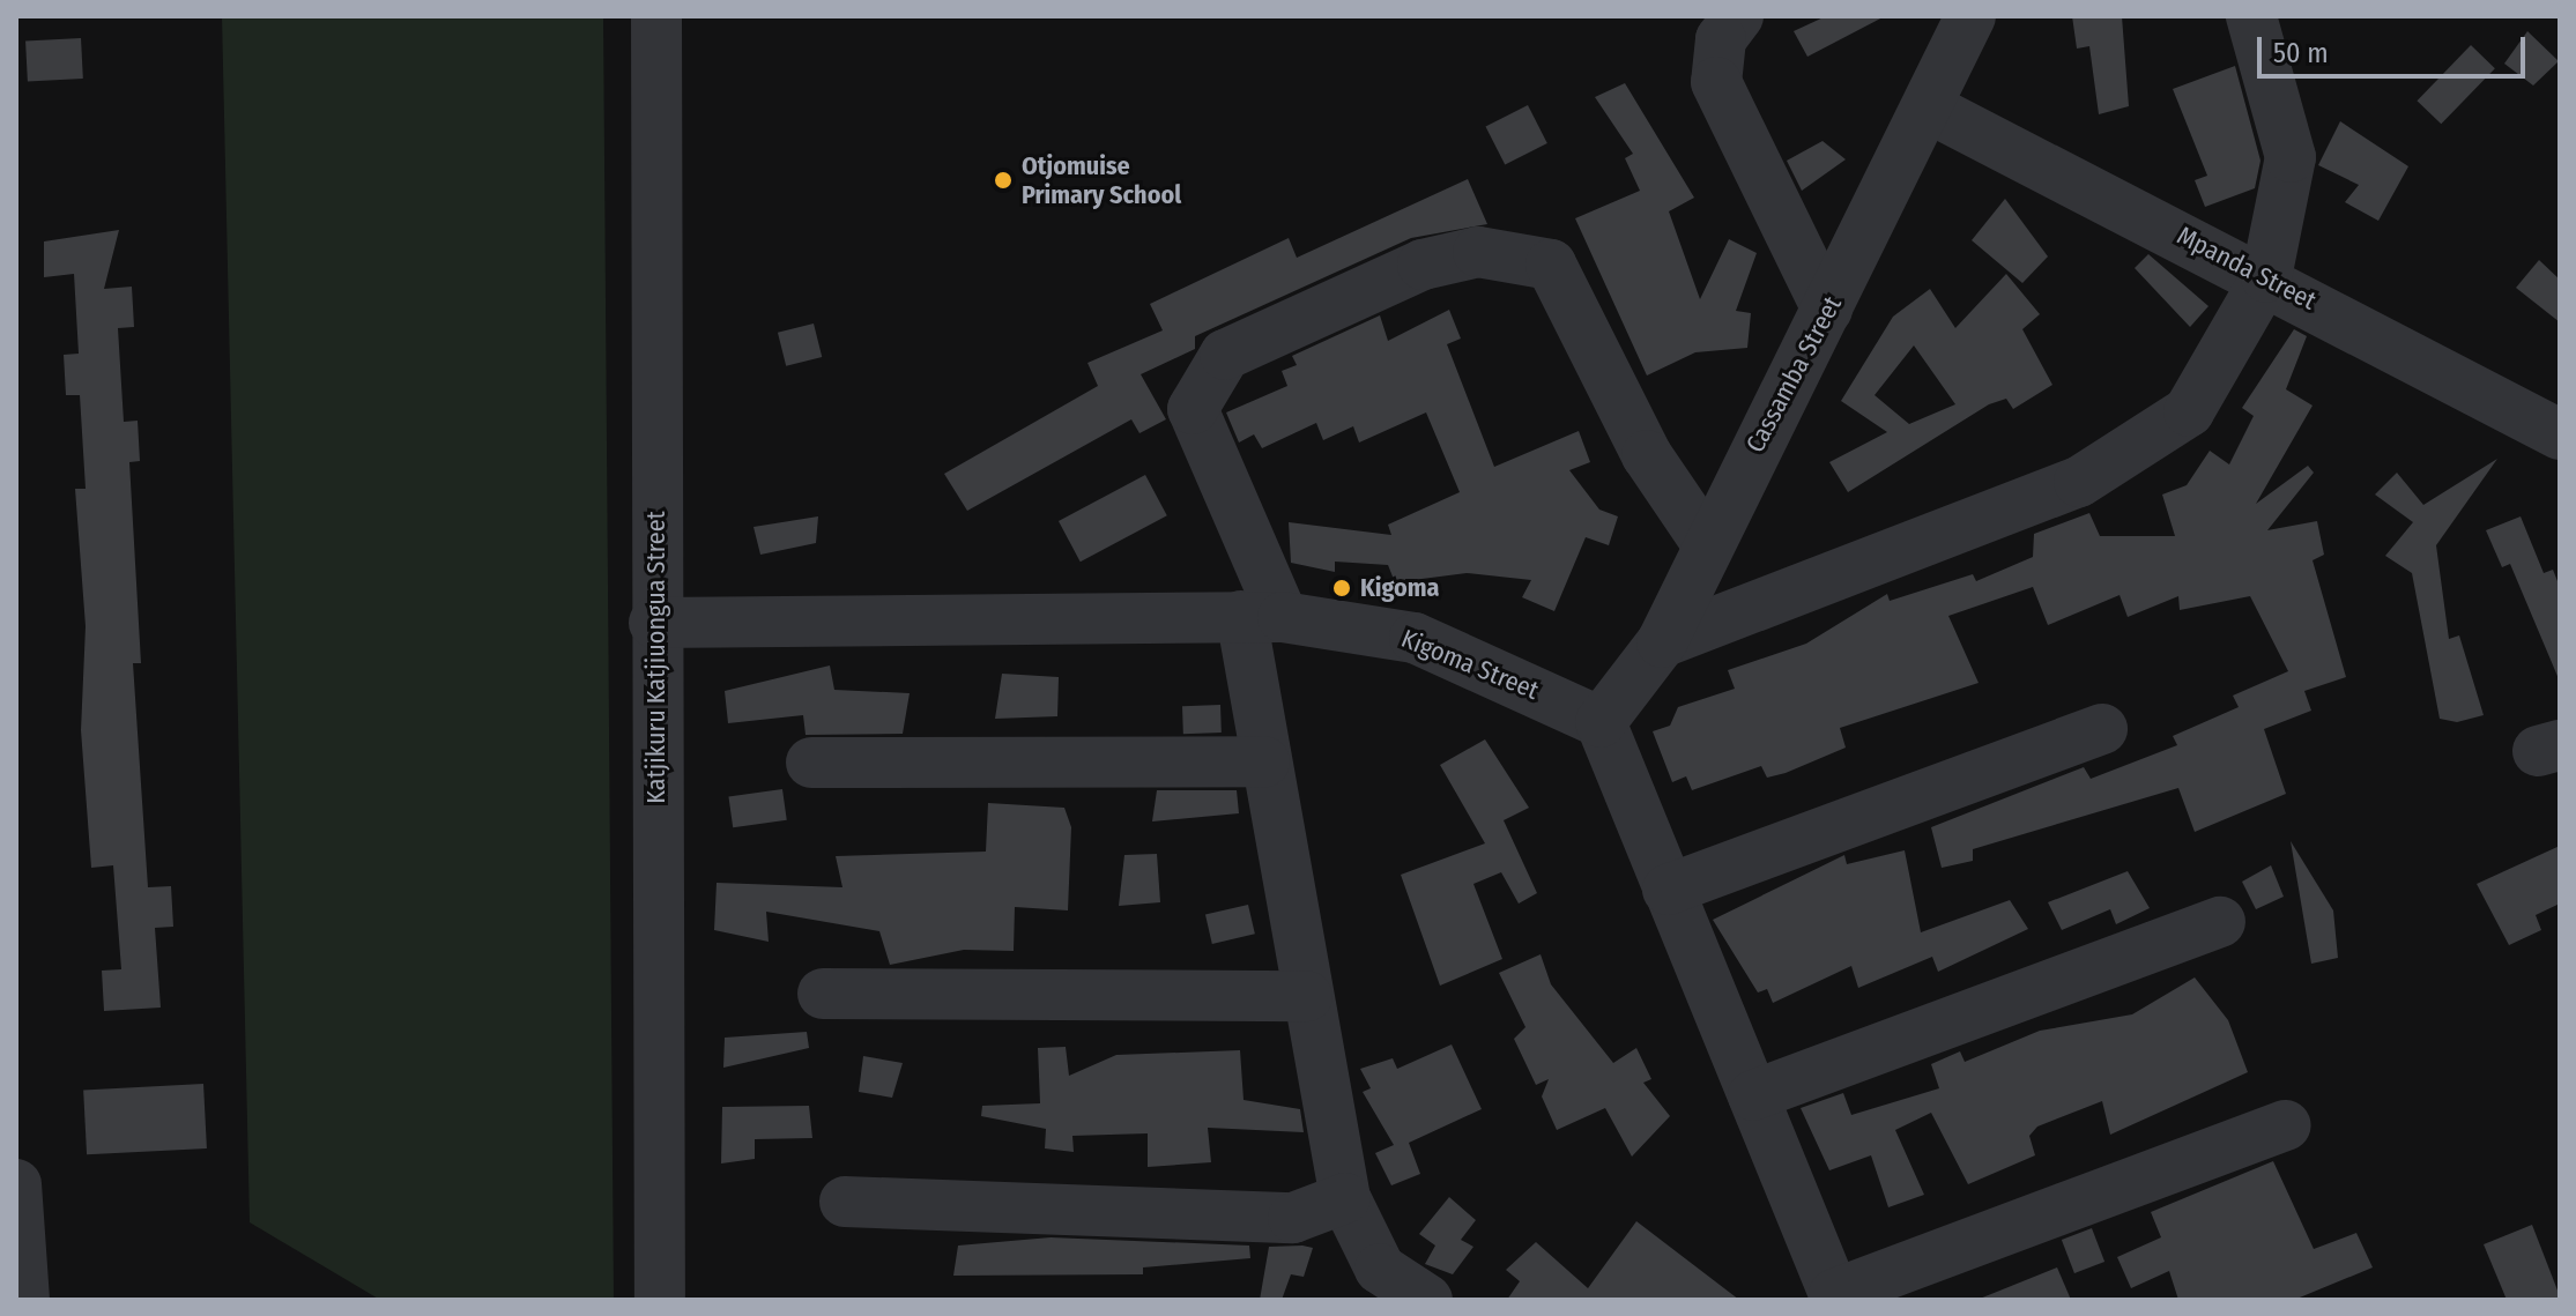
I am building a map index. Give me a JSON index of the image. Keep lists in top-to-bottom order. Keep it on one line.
{"streets":{"street":["Mpanda Street","Cassamba Street","Katjikuru Katjiuongua Street","Kigoma Street"]},"crossings":[["Mpanda Street","Cassamba Street"],["Cassamba Street","Kigoma Street"],["Katjikuru Katjiuongua Street","Kigoma Street"]],"places":["Otjomuise Primary School","Kigoma"],"scale_bar":"50 m"}
